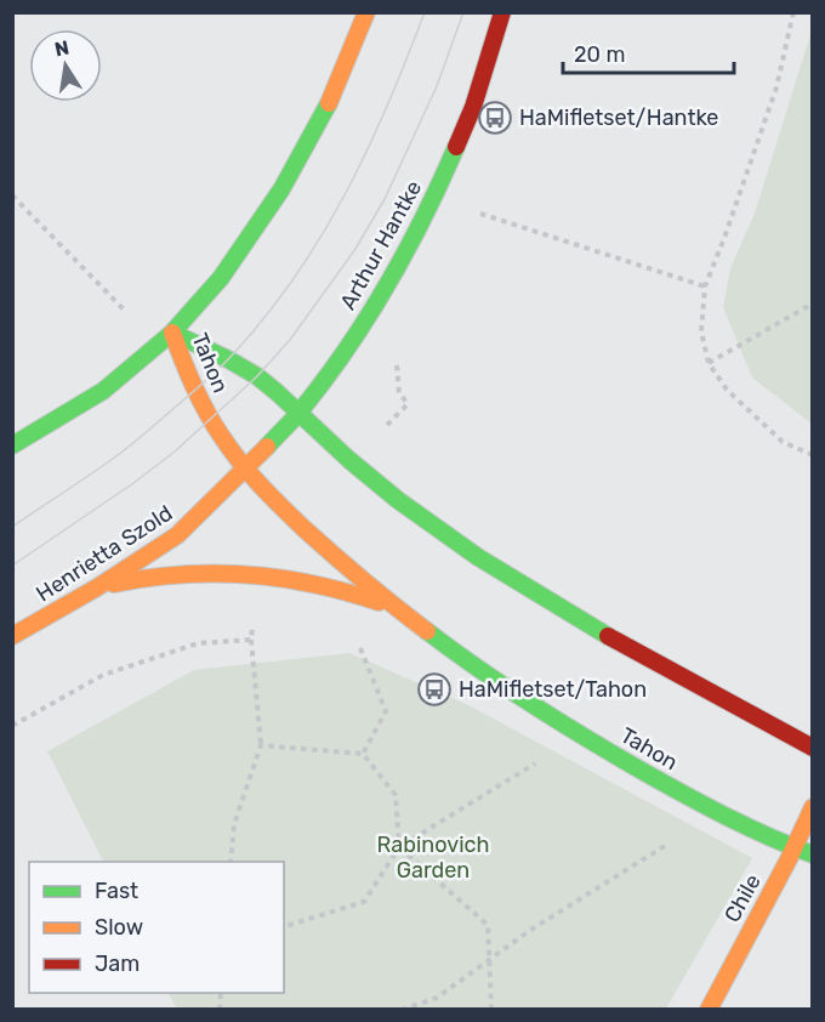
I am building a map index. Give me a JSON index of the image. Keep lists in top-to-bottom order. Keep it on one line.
{"streets":{"main road":["Arthur Hantke","Tahon","Henrietta Szold","Chile"]},"crossings":[["Arthur Hantke","Tahon"],["Arthur Hantke","Henrietta Szold"],["Tahon","Henrietta Szold"],["Tahon","Chile"]],"parks":["Rabinovich Garden"],"places":{"bus stop":["HaMifletset/Hantke","HaMifletset/Tahon"]},"legend":["Fast","Slow","Jam"],"scale_bar":"20 m","north":"top"}
